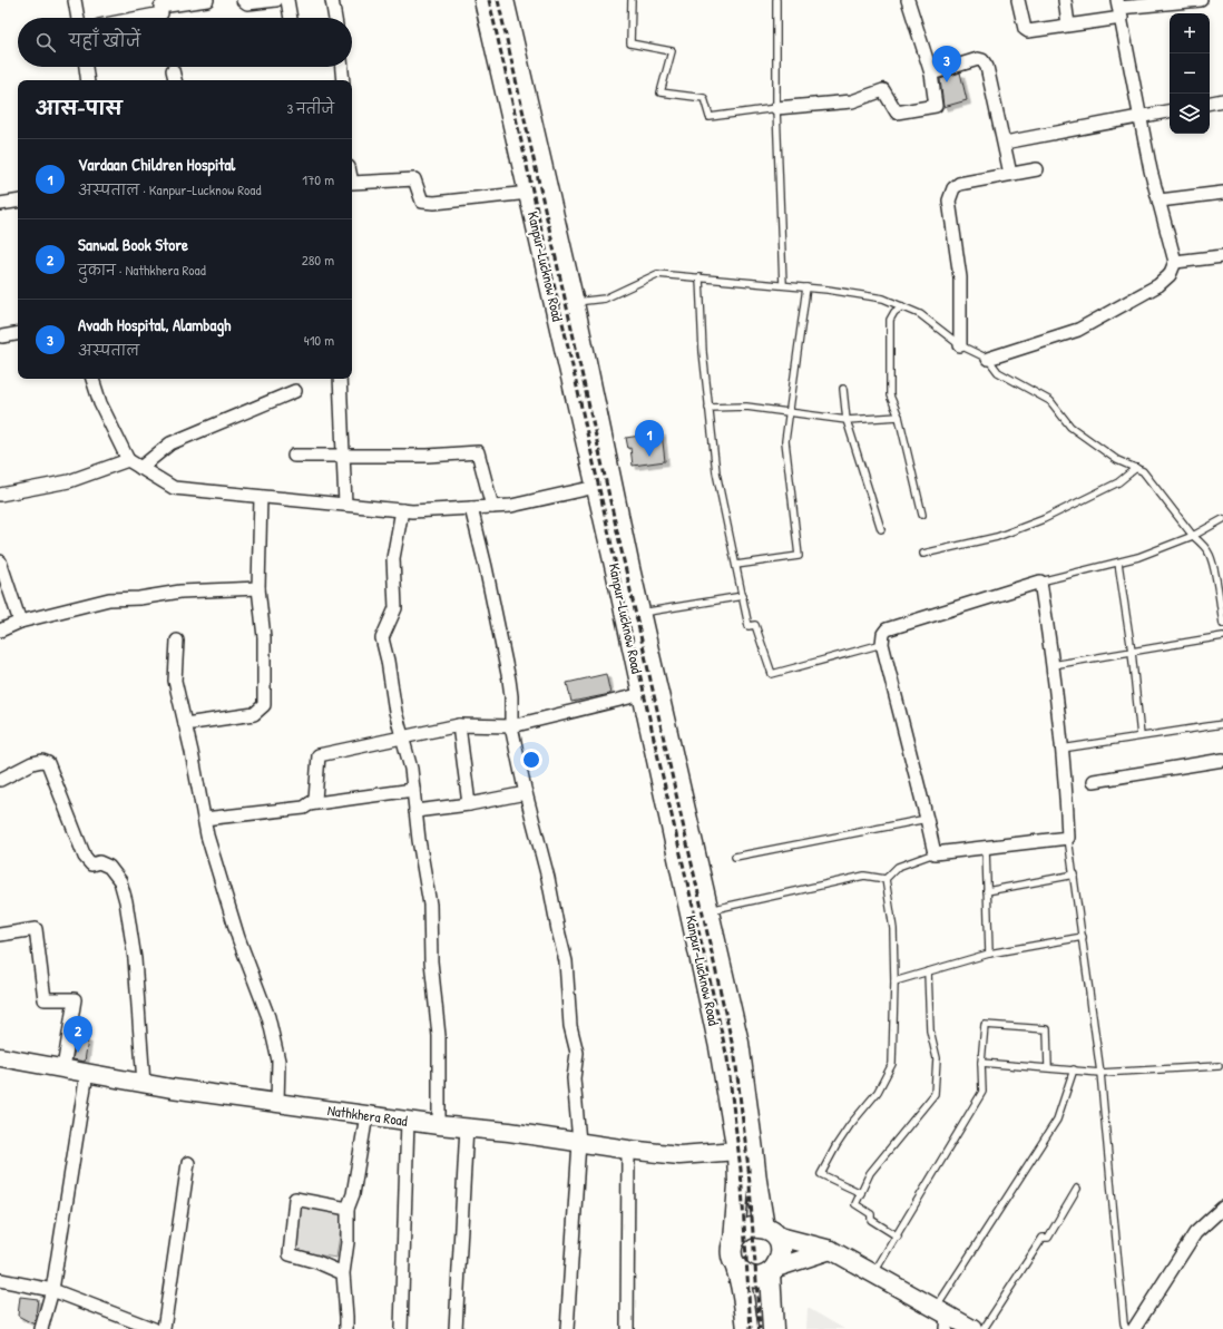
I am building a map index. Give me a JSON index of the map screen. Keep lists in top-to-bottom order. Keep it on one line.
{"streets":{"main road":["Kanpur-Lucknow Road"],"street":["Nathkhera Road"]},"crossings":[["Kanpur-Lucknow Road","Nathkhera Road"]],"page":{"map_buttons":["+","−"],"search":"यहाँ खोजें","pins":["3","1","2"],"heading":["आस-पास","3 नतीजे"],"list":[{"mark":"1","name":"Vardaan Children Hospital","note":"अस्पताल · Kanpur-Lucknow Road","value":"170 m"},{"mark":"2","name":"Sanwal Book Store","note":"दुकान · Nathkhera Road","value":"280 m"},{"mark":"3","name":"Avadh Hospital, Alambagh","note":"अस्पताल","value":"410 m"}]}}
